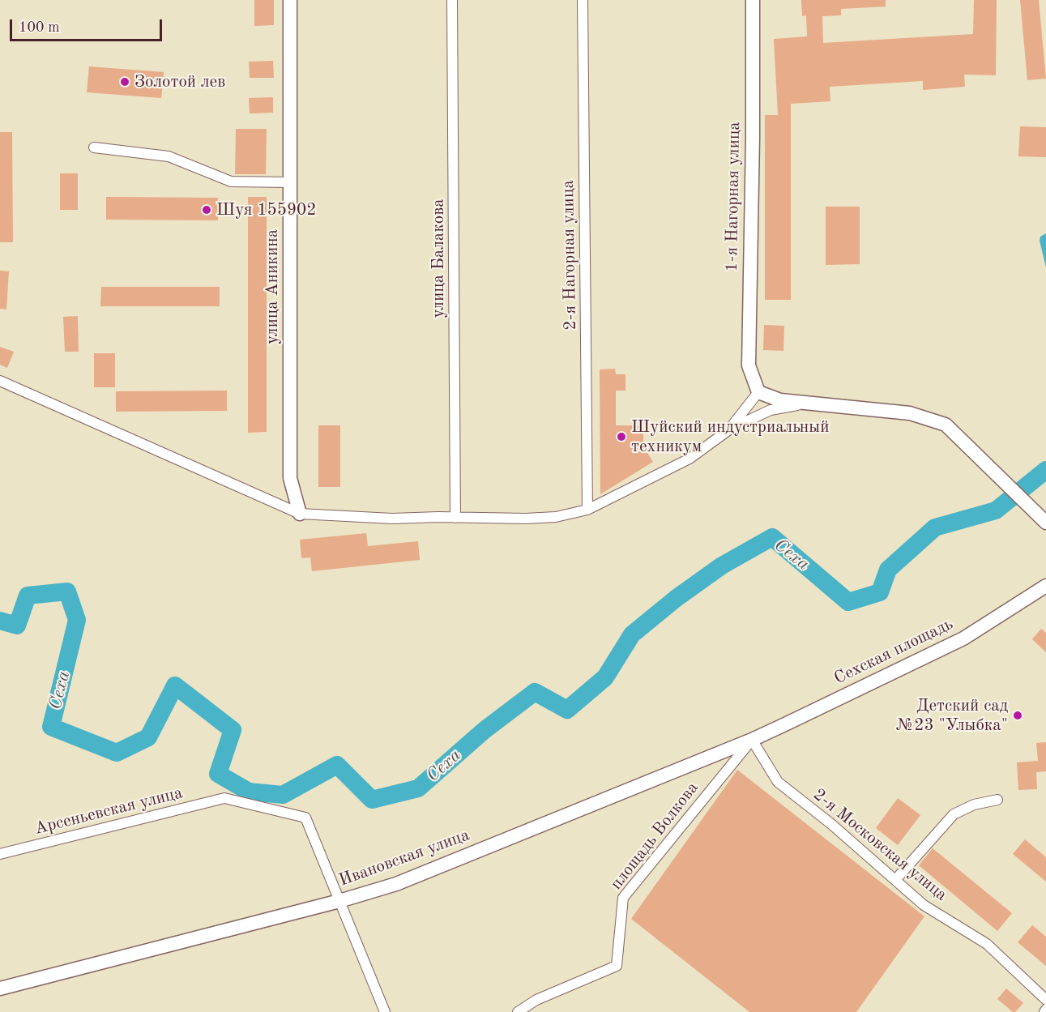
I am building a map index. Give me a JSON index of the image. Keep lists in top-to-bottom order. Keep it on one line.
{"streets":{"street":["1-я Нагорная улица","2-я Нагорная улица","улица Балакова","улица Аникина","Сехская площадь","Арсеньевская улица","площадь Волкова","2-я Московская улица","Ивановская улица"]},"crossings":[["Сехская площадь","площадь Волкова"],["Сехская площадь","2-я Московская улица"],["Сехская площадь","Ивановская улица"],["Арсеньевская улица","Ивановская улица"],["площадь Волкова","2-я Московская улица"],["площадь Волкова","Ивановская улица"],["2-я Московская улица","Ивановская улица"]],"water":["Сеха"],"places":["Золотой лев","Шуя 155902","Шуйский индустриальный техникум","Детский сад №23 \"Улыбка\""],"scale_bar":"100 m"}
